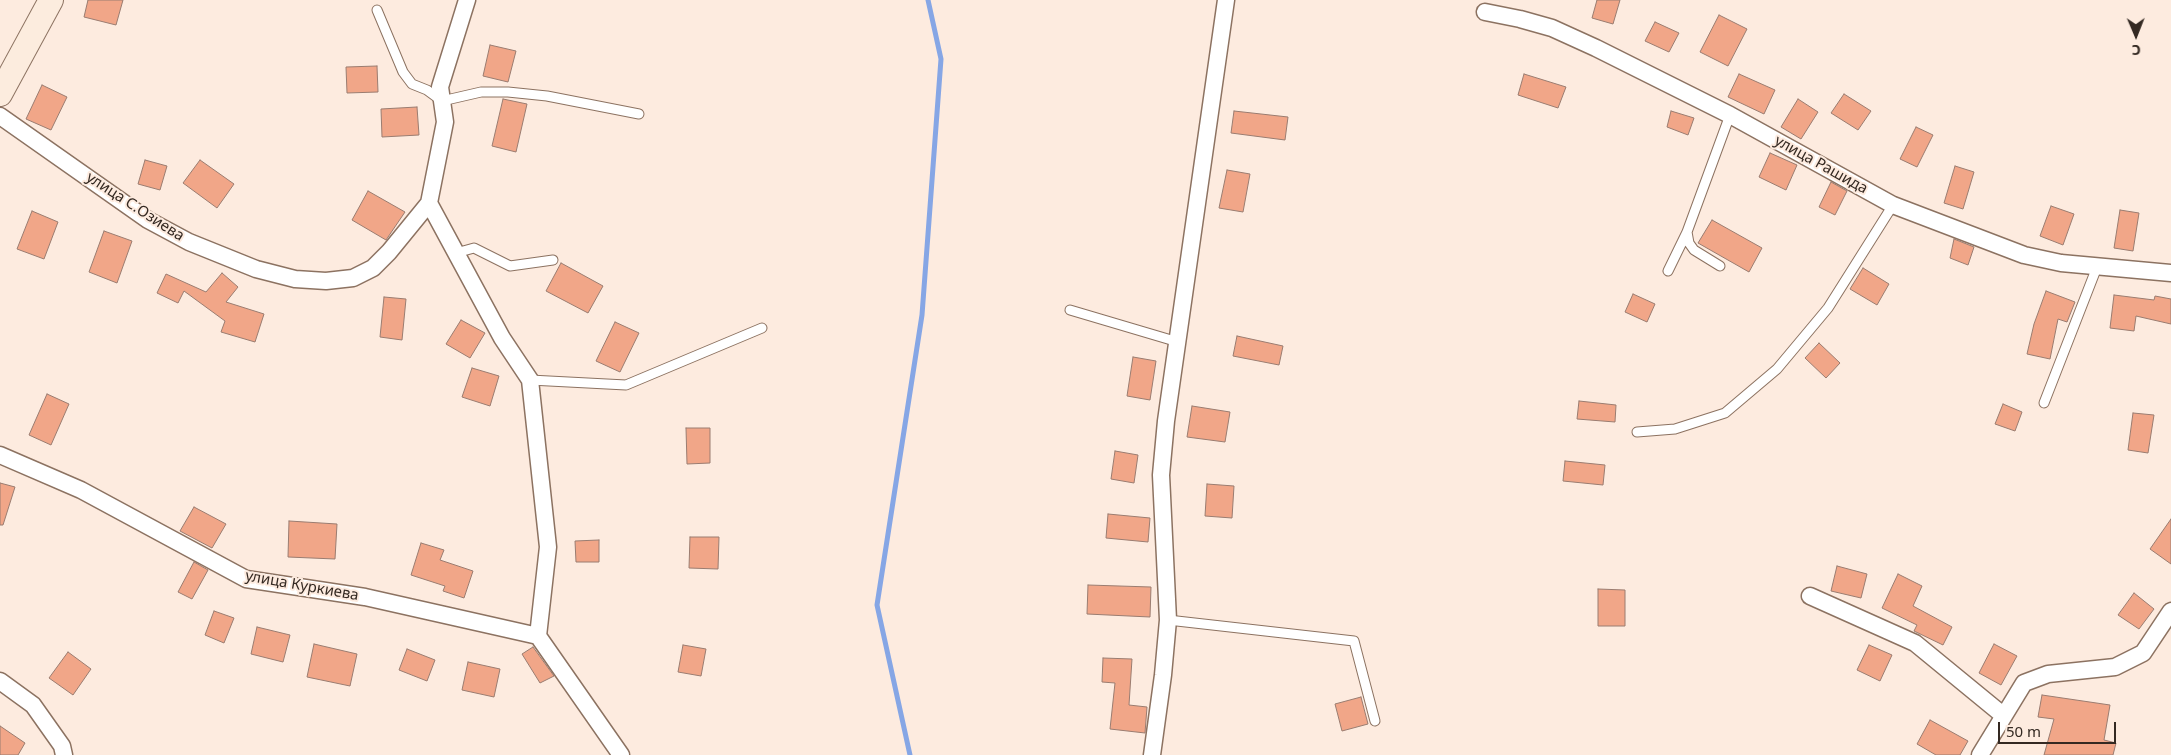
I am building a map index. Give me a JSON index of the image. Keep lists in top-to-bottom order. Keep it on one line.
{"streets":{"street":["улица Рашида","улица С.Озиева","улица Куркиева"]},"scale_bar":"50 m","north":"bottom"}
